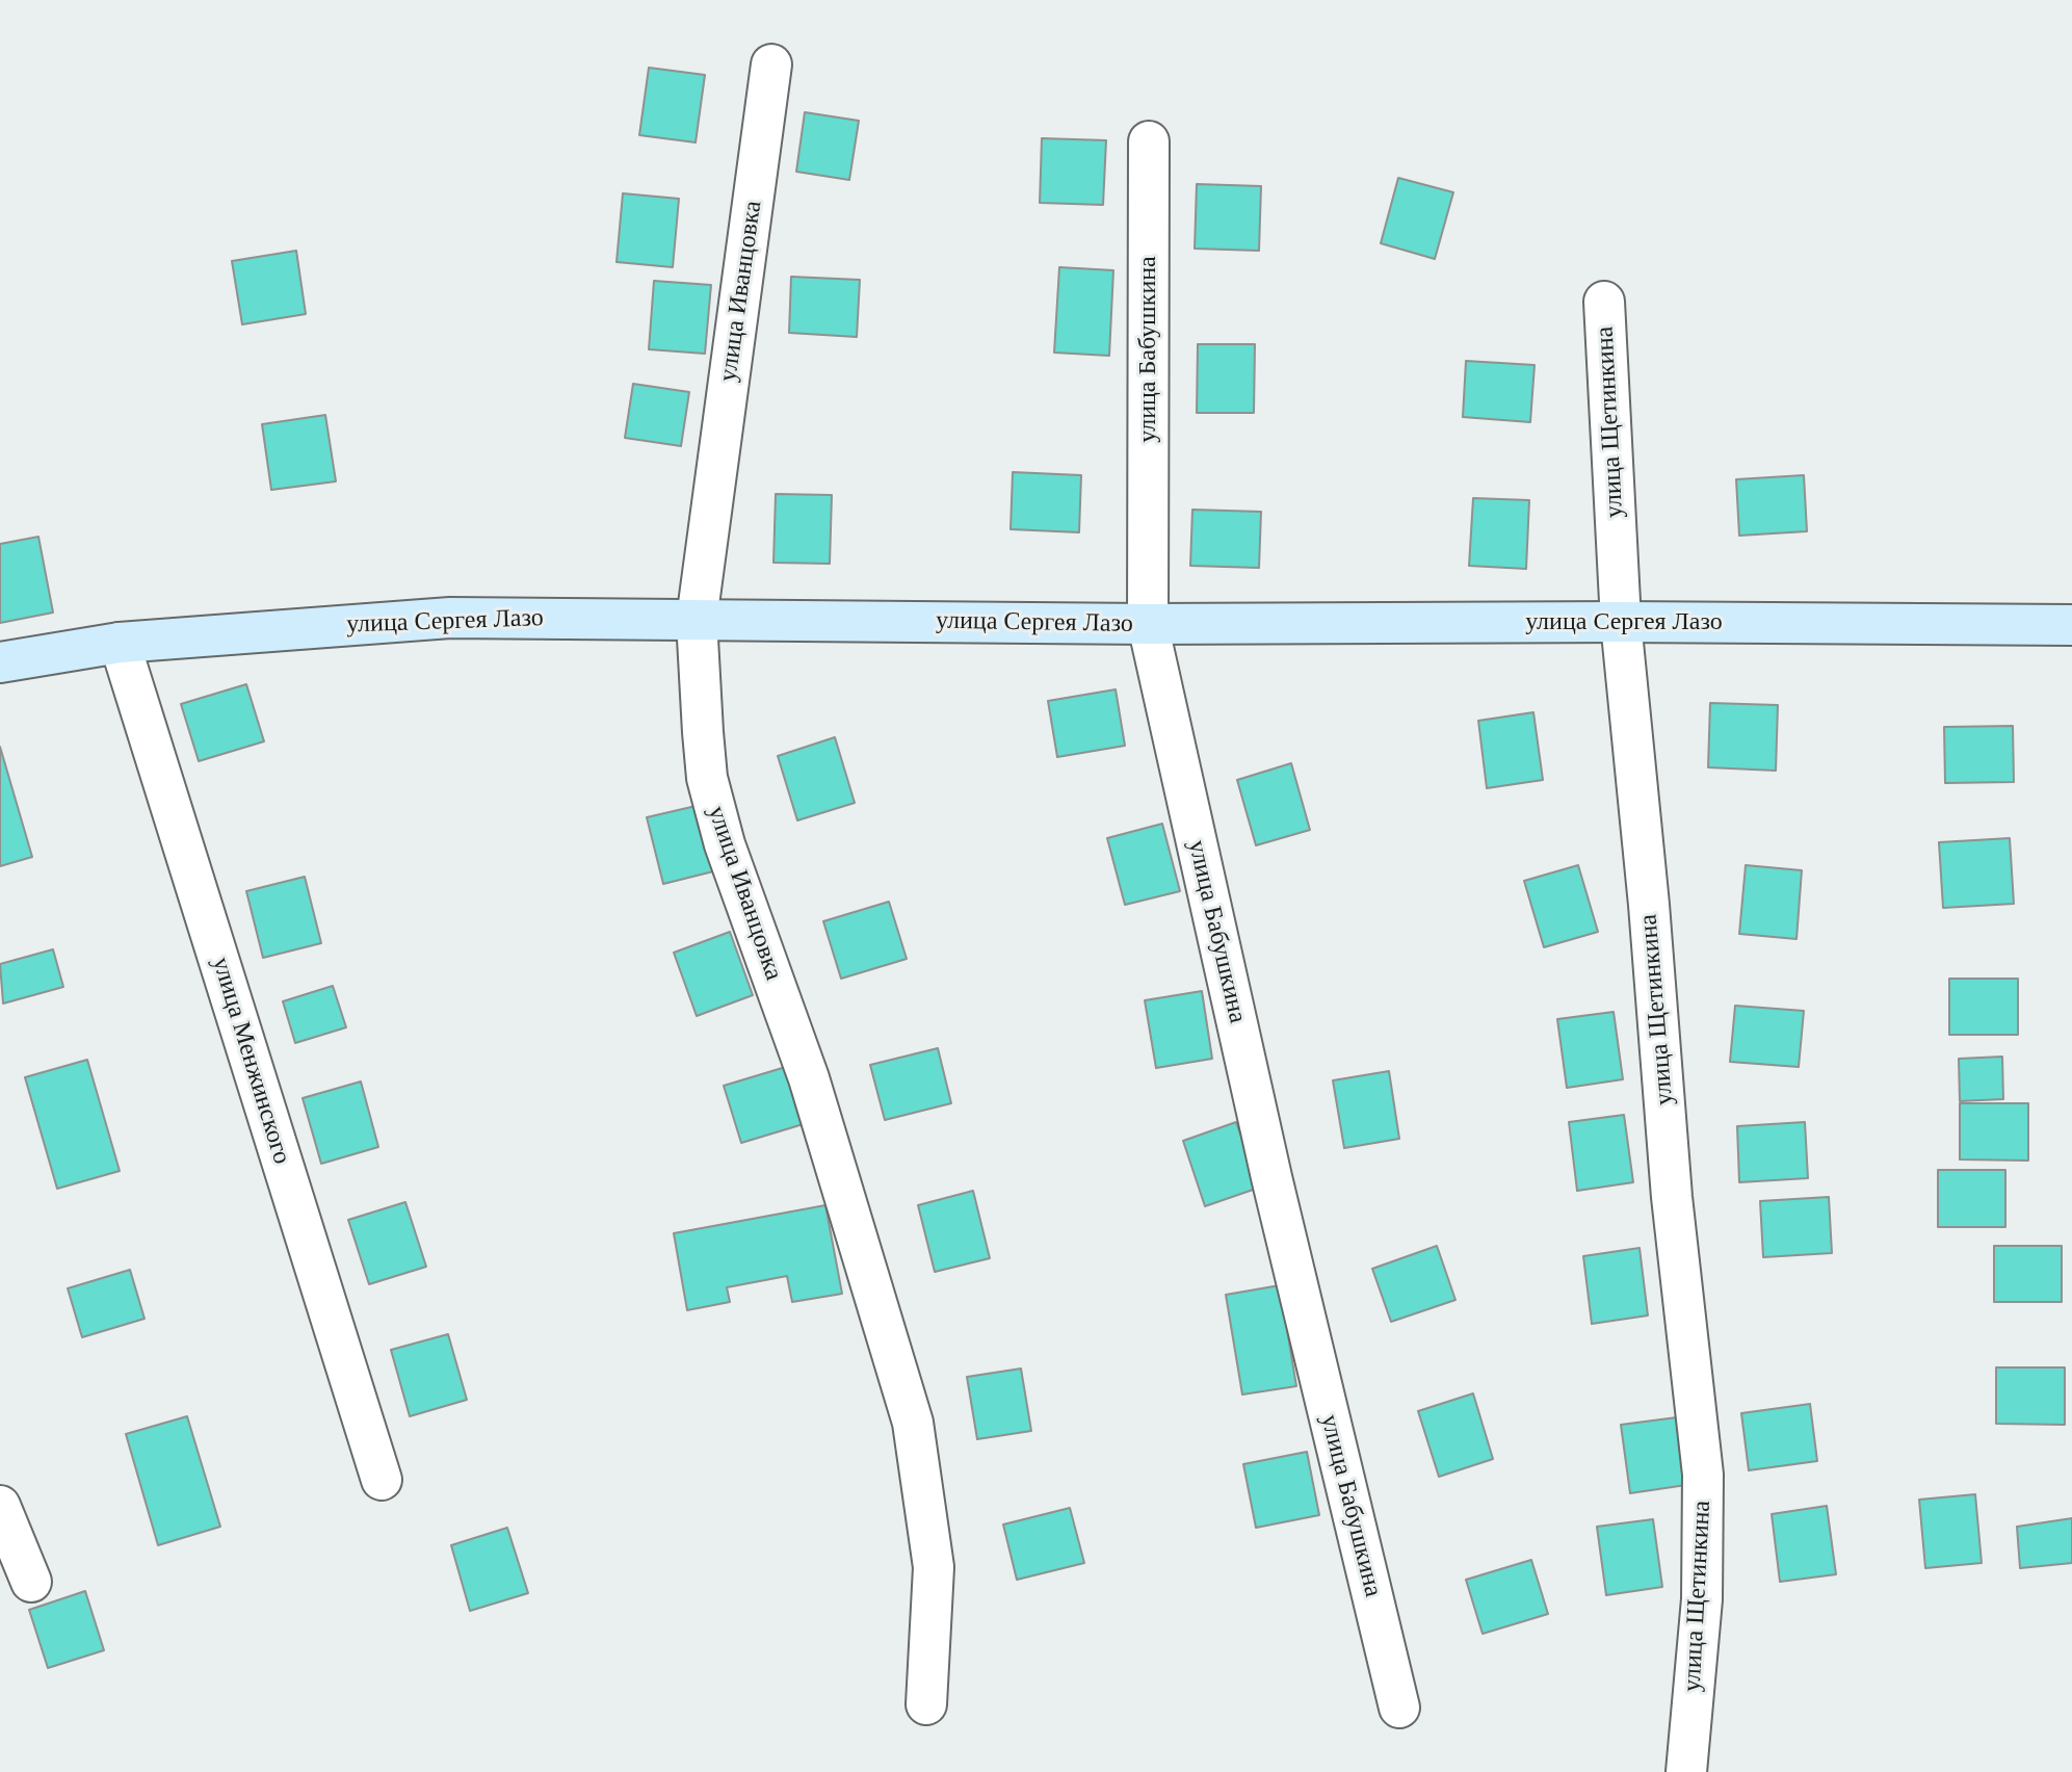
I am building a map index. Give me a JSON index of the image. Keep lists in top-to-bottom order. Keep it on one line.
{"streets":{"main road":["улица Сергея Лазо"],"street":["улица Иванцовка","улица Бабушкина","улица Щетинкина","улица Менжинского"]},"crossings":[["улица Иванцовка","улица Сергея Лазо"],["улица Бабушкина","улица Сергея Лазо"],["улица Щетинкина","улица Сергея Лазо"],["улица Сергея Лазо","улица Менжинского"]]}
